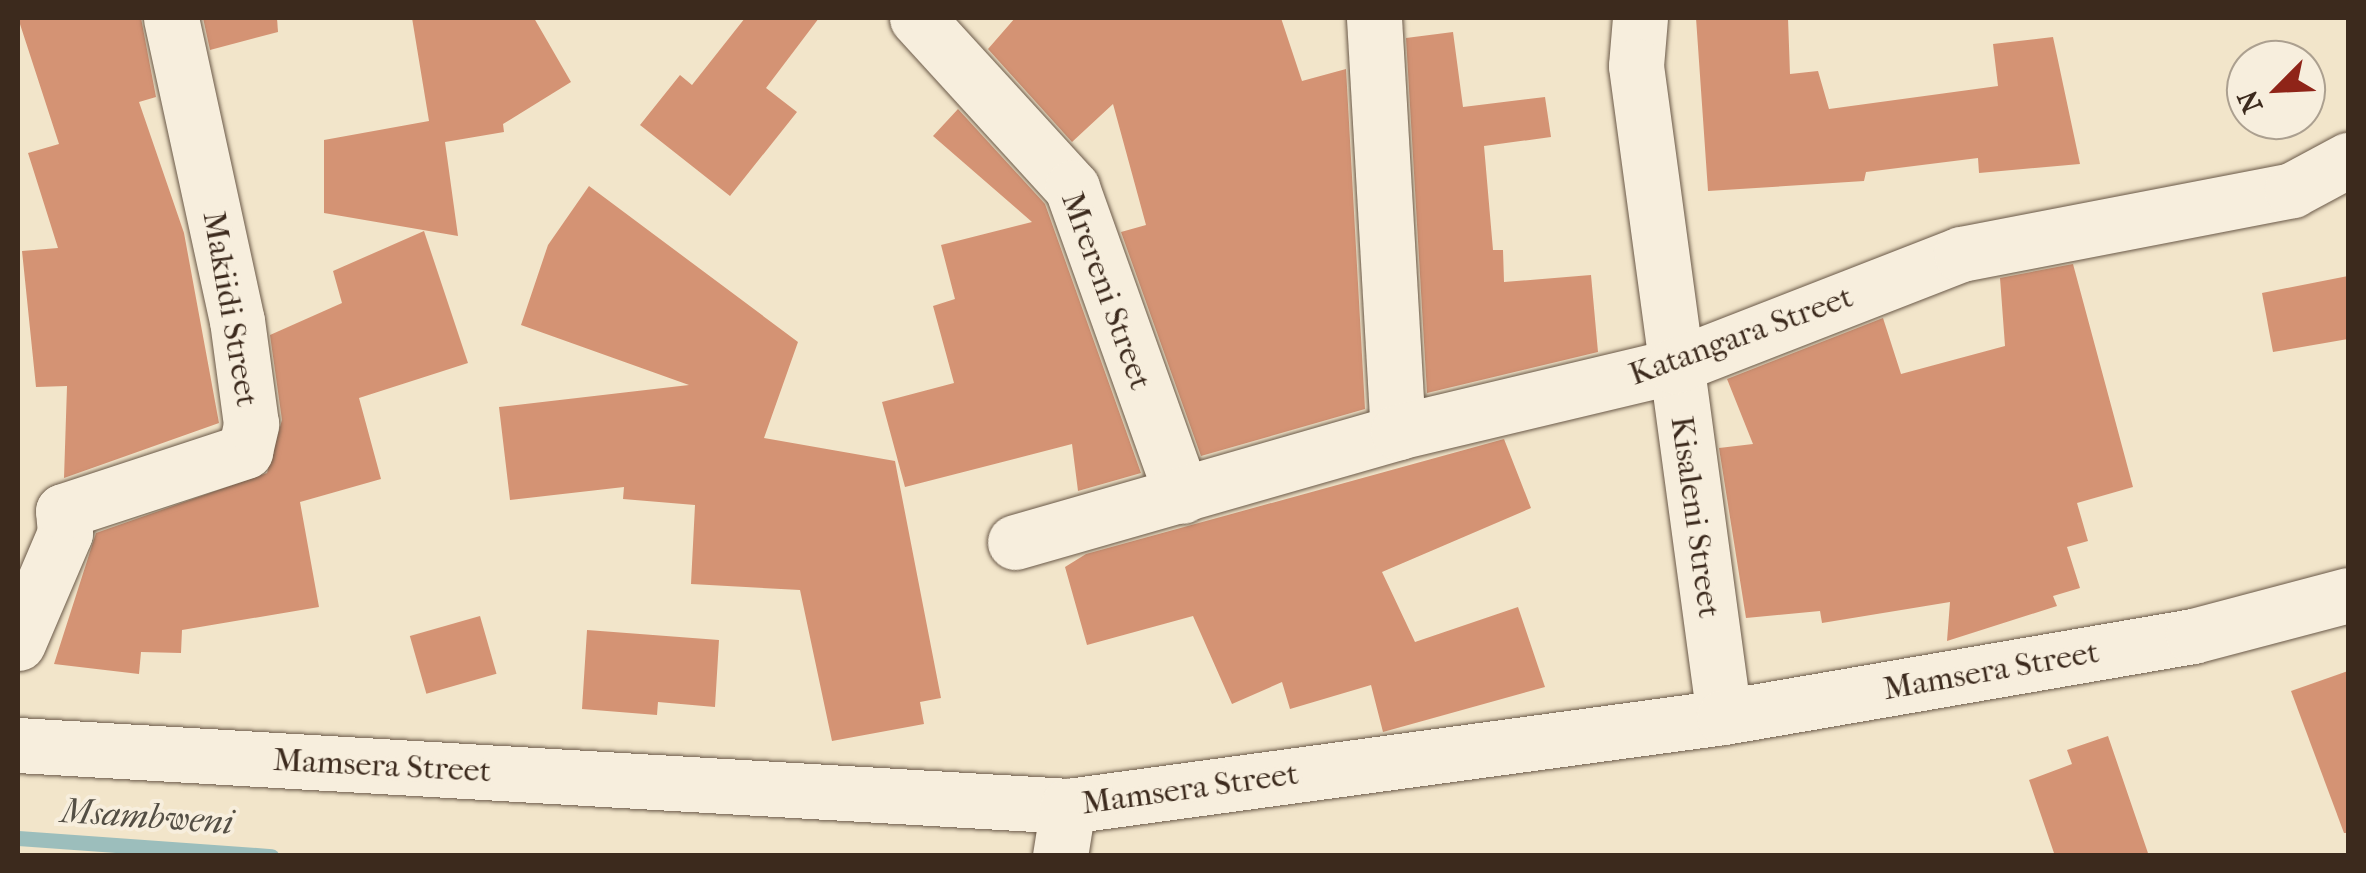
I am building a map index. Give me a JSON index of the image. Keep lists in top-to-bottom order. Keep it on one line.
{"streets":{"street":["Mrereni Street","Makiidi Street","Katangara Street","Kisaleni Street","Mamsera Street"]},"crossings":[["Mrereni Street","Katangara Street"],["Katangara Street","Kisaleni Street"],["Kisaleni Street","Mamsera Street"]],"water":["Msambweni"],"north":"bottom left"}
